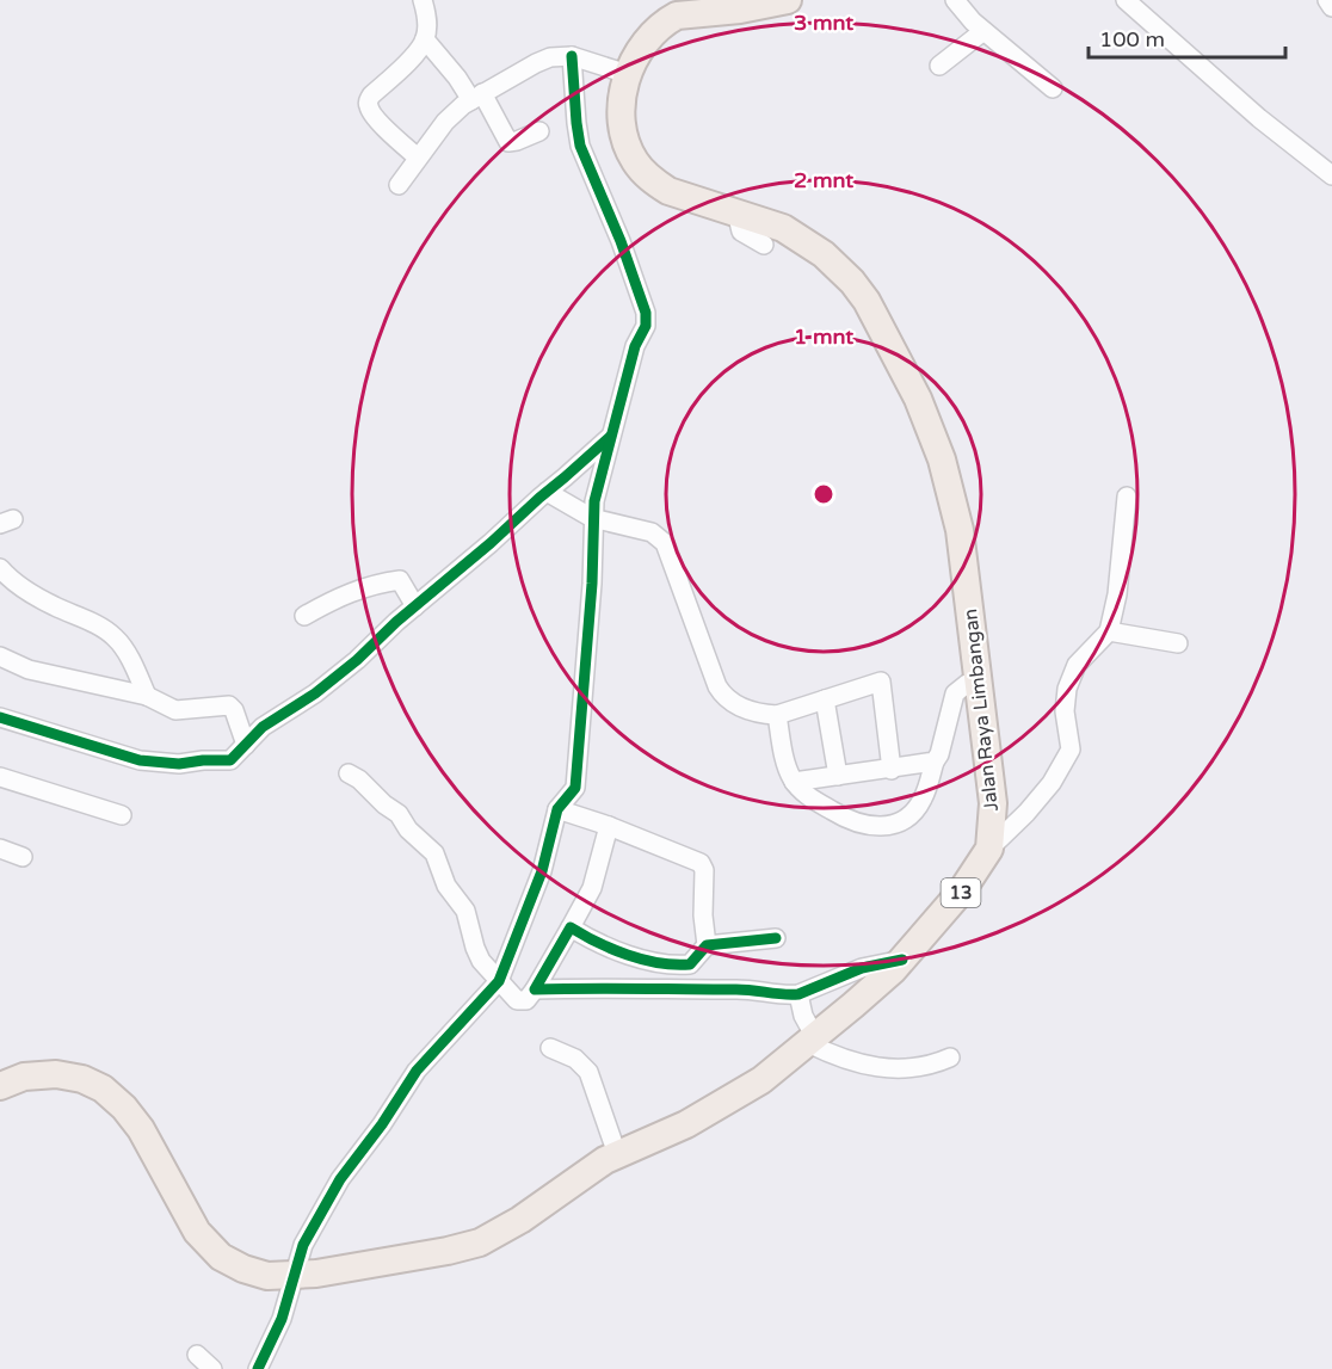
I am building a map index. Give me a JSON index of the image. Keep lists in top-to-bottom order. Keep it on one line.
{"streets":{"highway":["Jalan Raya Limbangan","13"]},"scale_bar":"100 m","rings":["3 mnt","2 mnt","1 mnt"]}
